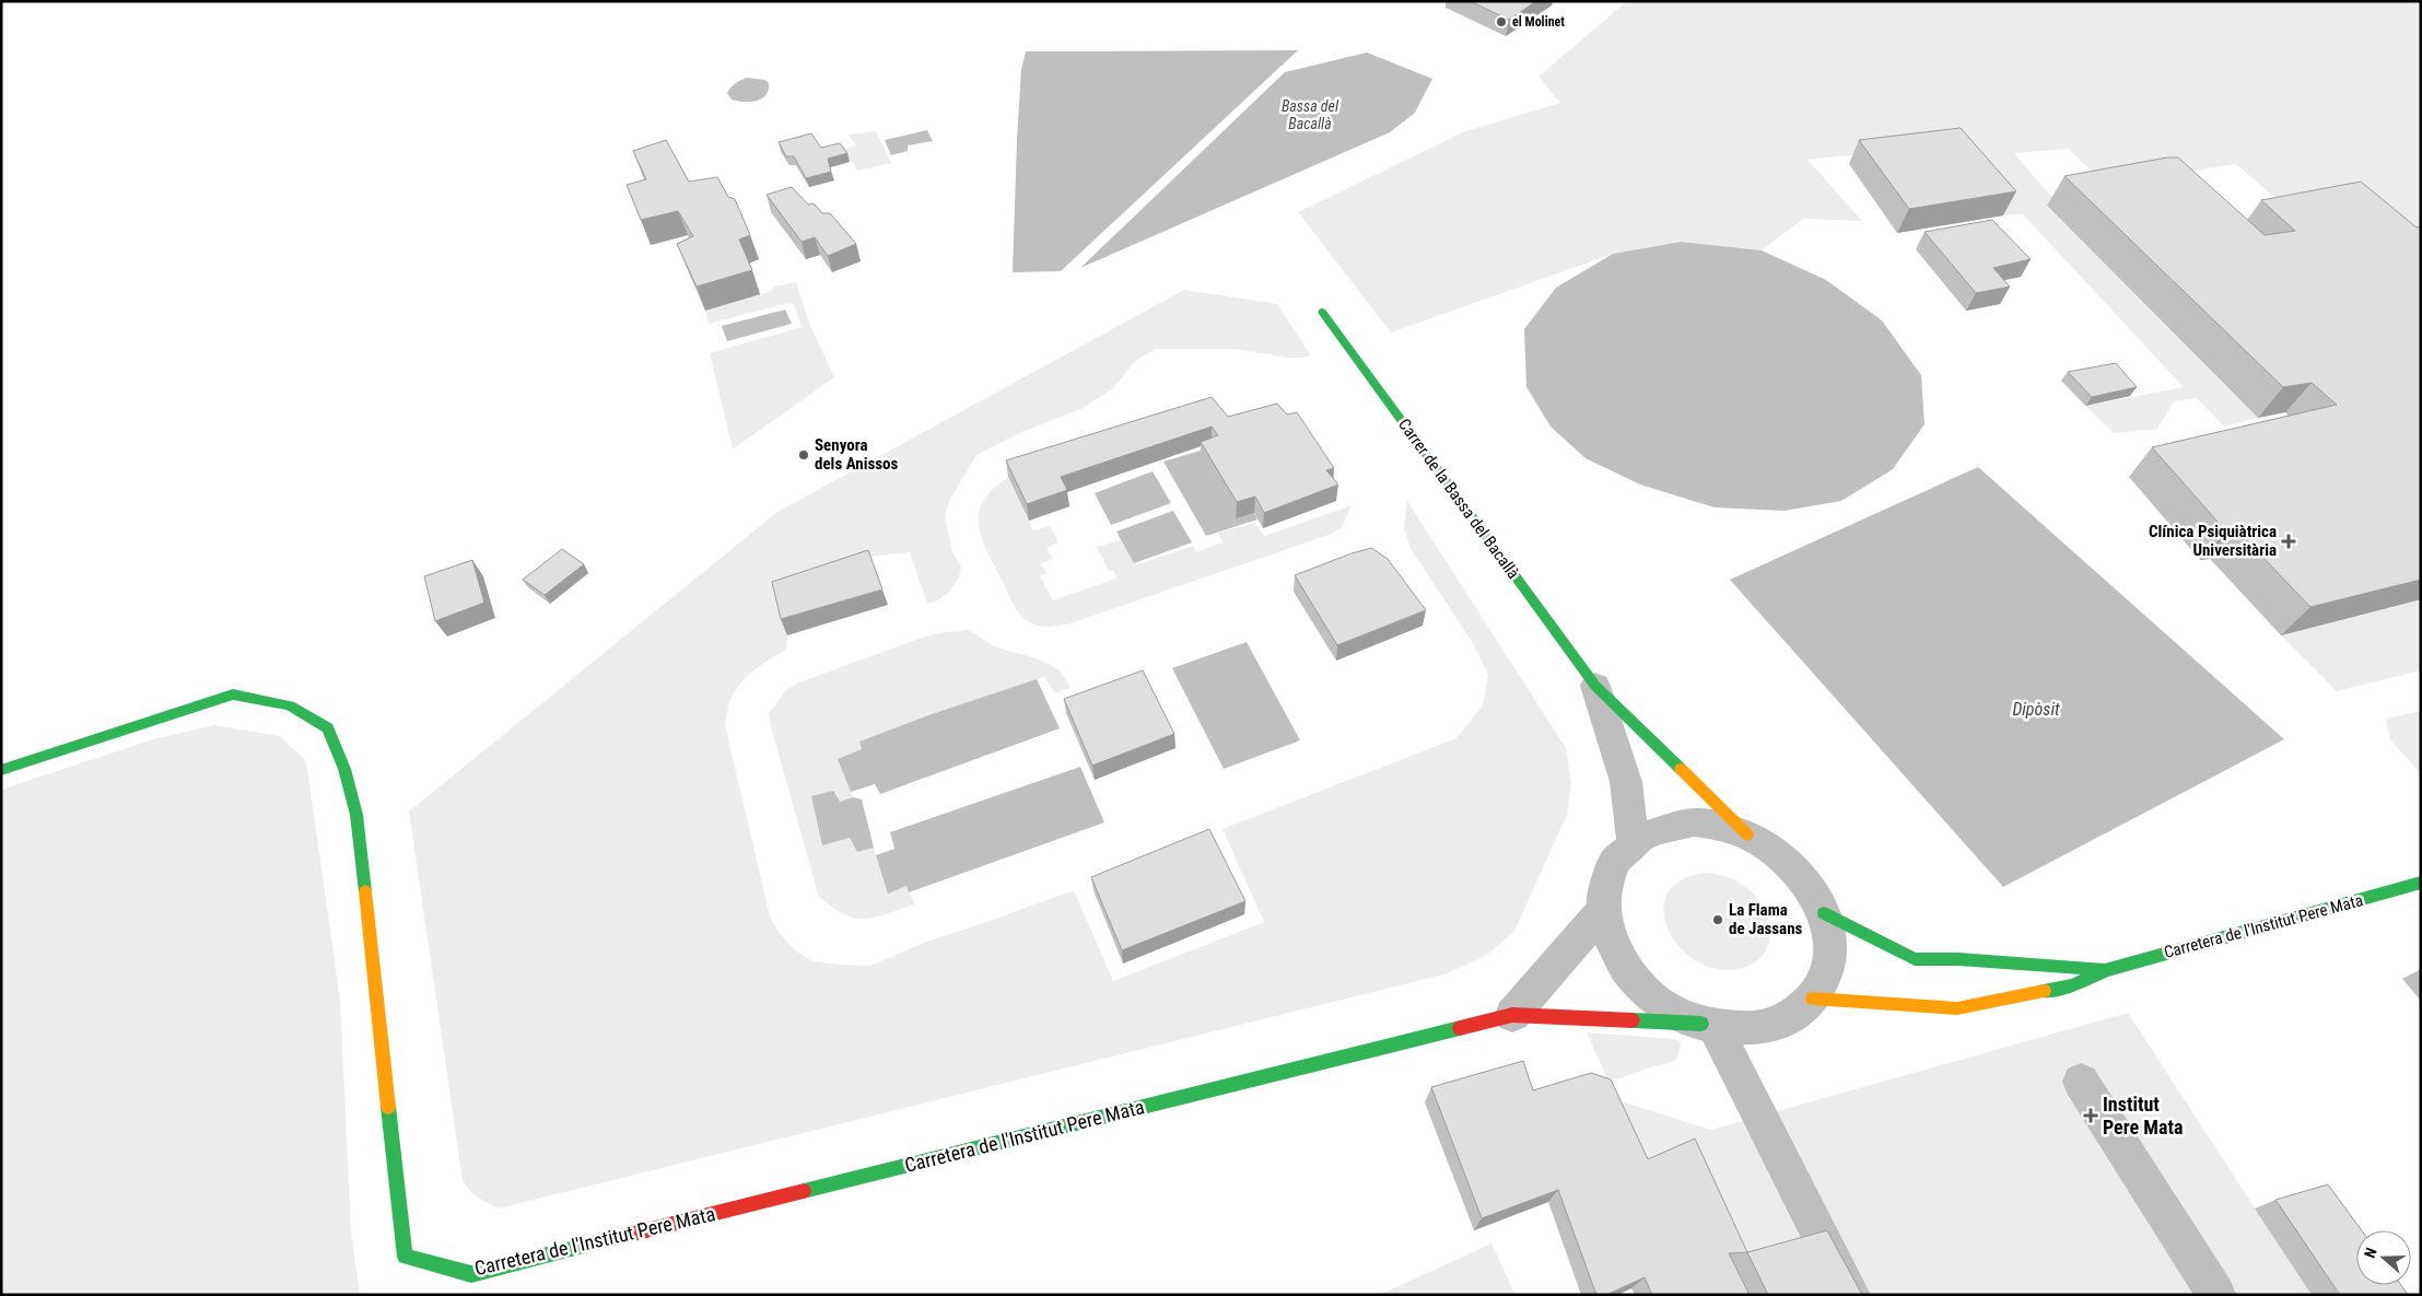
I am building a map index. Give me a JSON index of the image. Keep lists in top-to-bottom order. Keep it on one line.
{"streets":{"street":["Carrer de la Bassa del Bacallà","Carretera de l'Institut Pere Mata"]},"water":["Bassa del Bacallà","Dipòsit"],"places":{"other":["el Molinet","Senyora dels Anissos","La Flama de Jassans"],"health":["Clínica Psiquiàtrica Universitària","Institut Pere Mata"]},"north":"left"}
